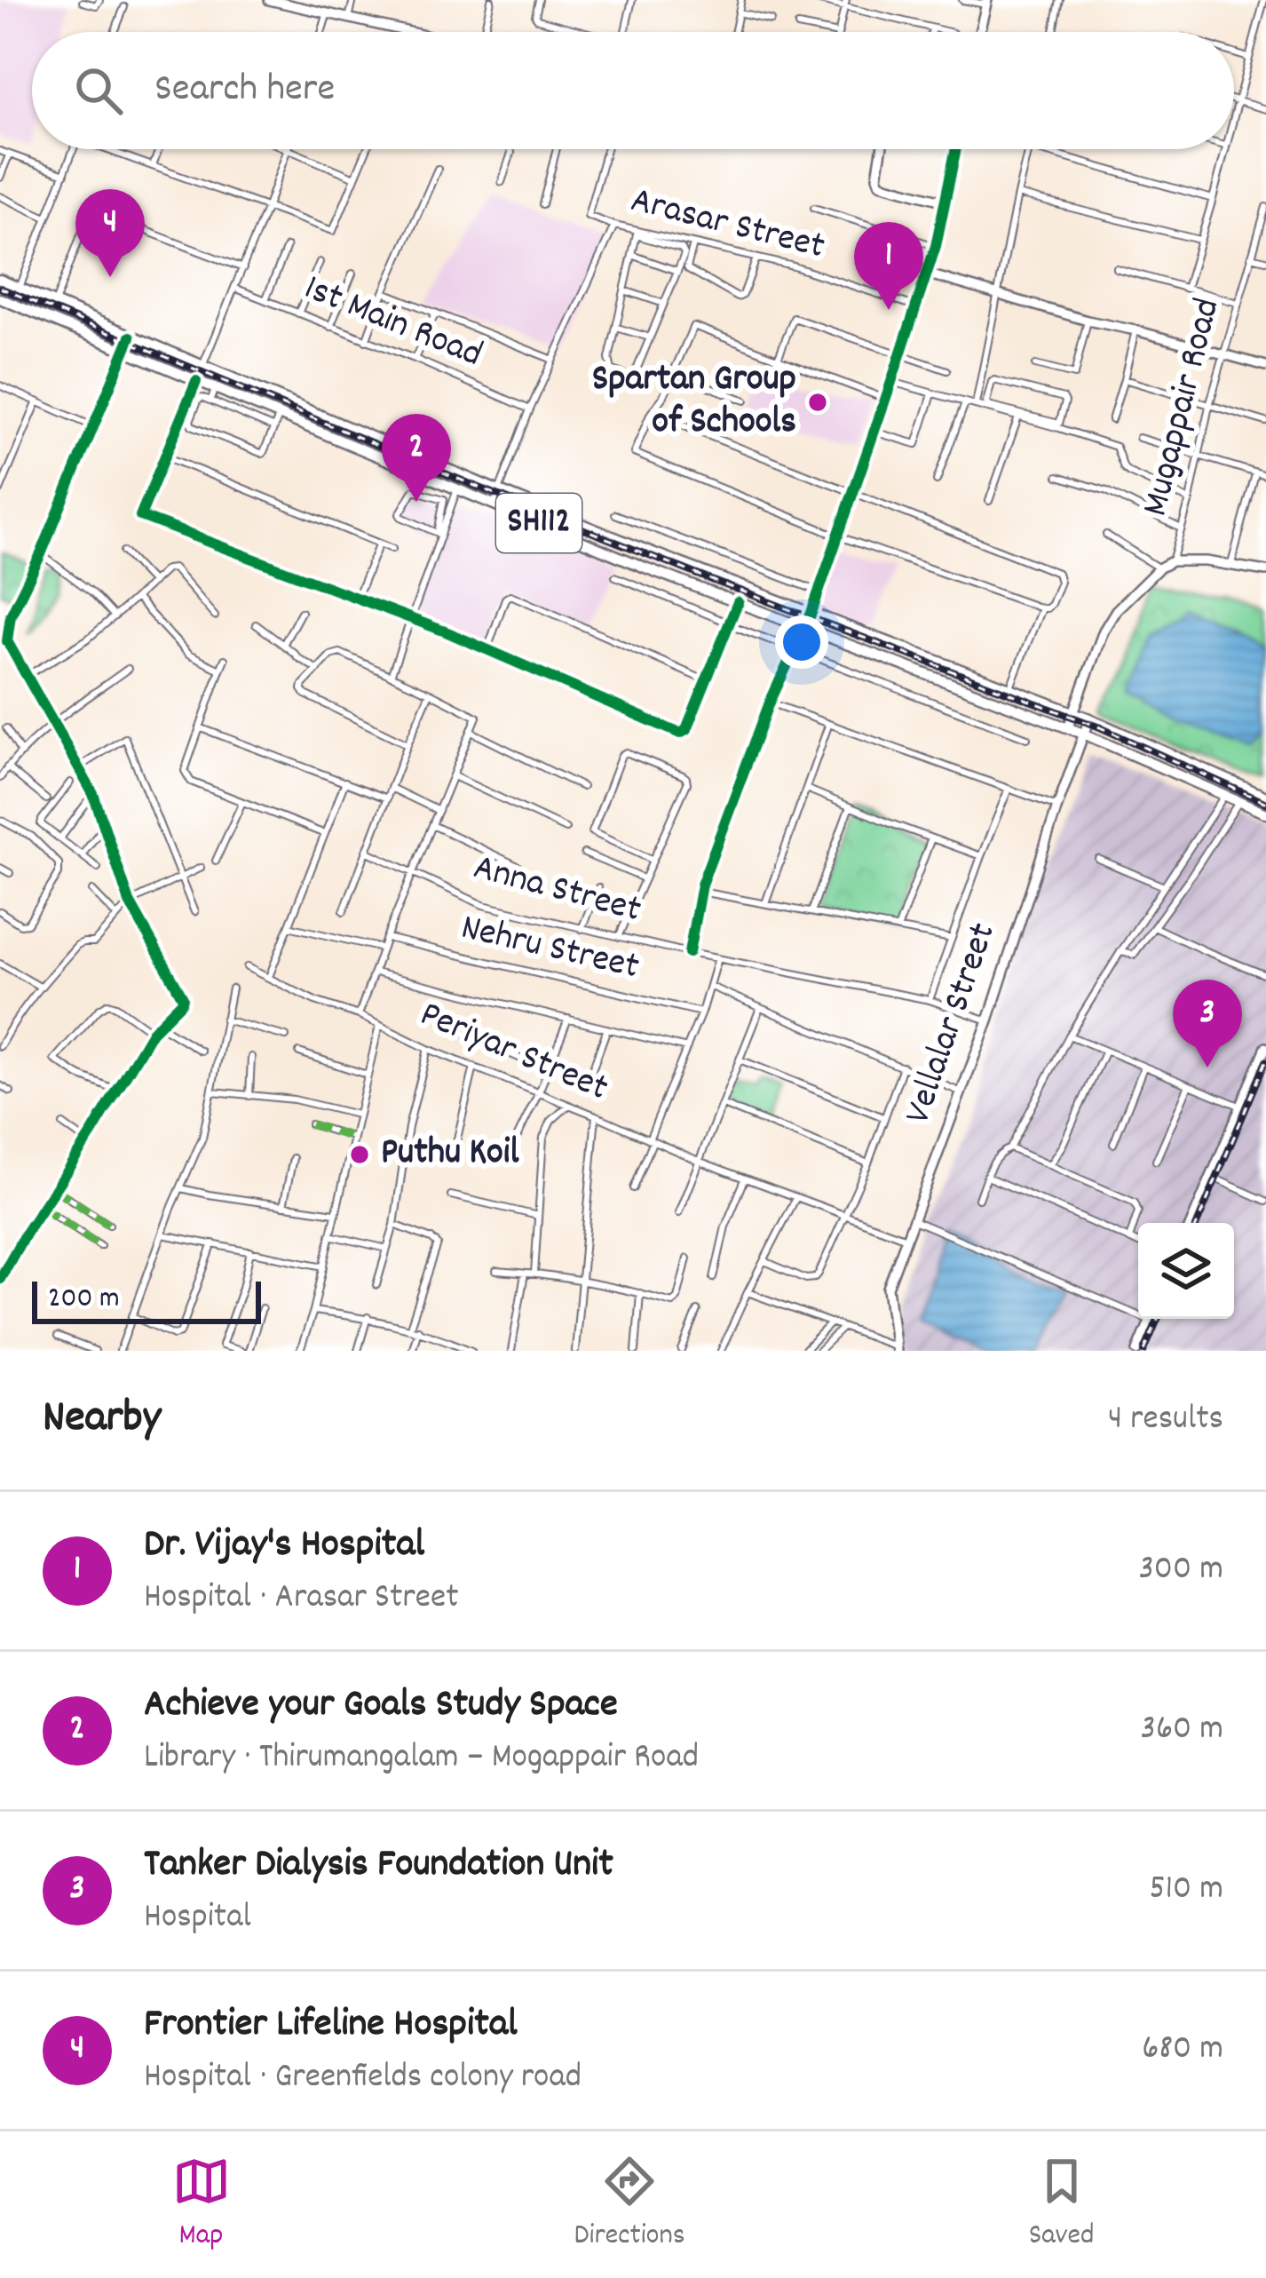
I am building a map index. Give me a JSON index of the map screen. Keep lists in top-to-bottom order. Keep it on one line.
{"streets":{"main road":["SH112"],"street":["Arasar Street","1st Main Road","Mugappair Road","Anna Street","Nehru Street","Vellalar Street","Periyar Street"]},"crossings":[["SH112","Vellalar Street"],["Anna Street","Vellalar Street"],["Vellalar Street","Periyar Street"]],"places":["Spartan Group of Schools","Puthu Koil"],"scale_bar":"200 m","page":{"search":"Search here","pins":["4","1","2","3"],"scale":"200 m","heading":["Nearby","4 results"],"list":[{"mark":"1","name":"Dr. Vijay's Hospital","note":"Hospital · Arasar Street","value":"300 m"},{"mark":"2","name":"Achieve your Goals Study Space","note":"Library · Thirumangalam – Mogappair Road","value":"360 m"},{"mark":"3","name":"Tanker Dialysis Foundation Unit","note":"Hospital","value":"510 m"},{"mark":"4","name":"Frontier Lifeline Hospital","note":"Hospital · Greenfields colony road","value":"680 m"}],"nav":["Map","Directions","Saved"]}}
